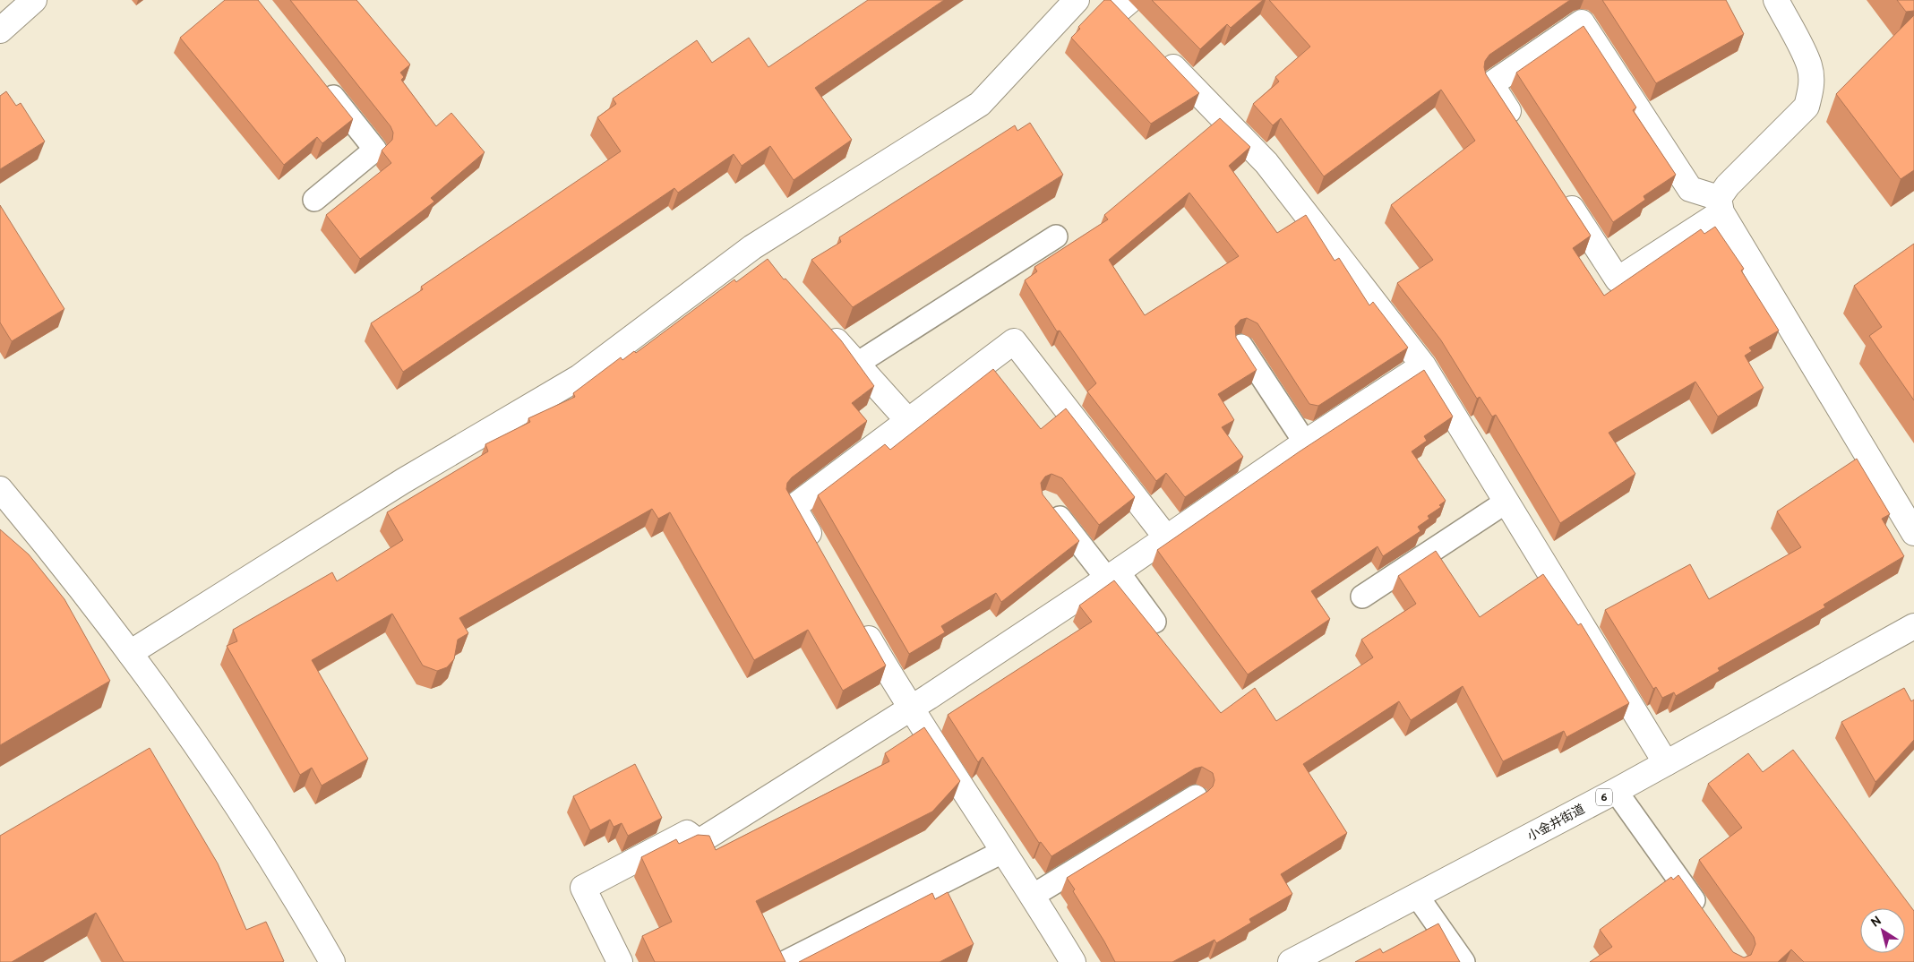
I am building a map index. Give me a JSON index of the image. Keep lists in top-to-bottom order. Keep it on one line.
{"streets":{"street":["6","小金井街道"]},"north":"top left"}
